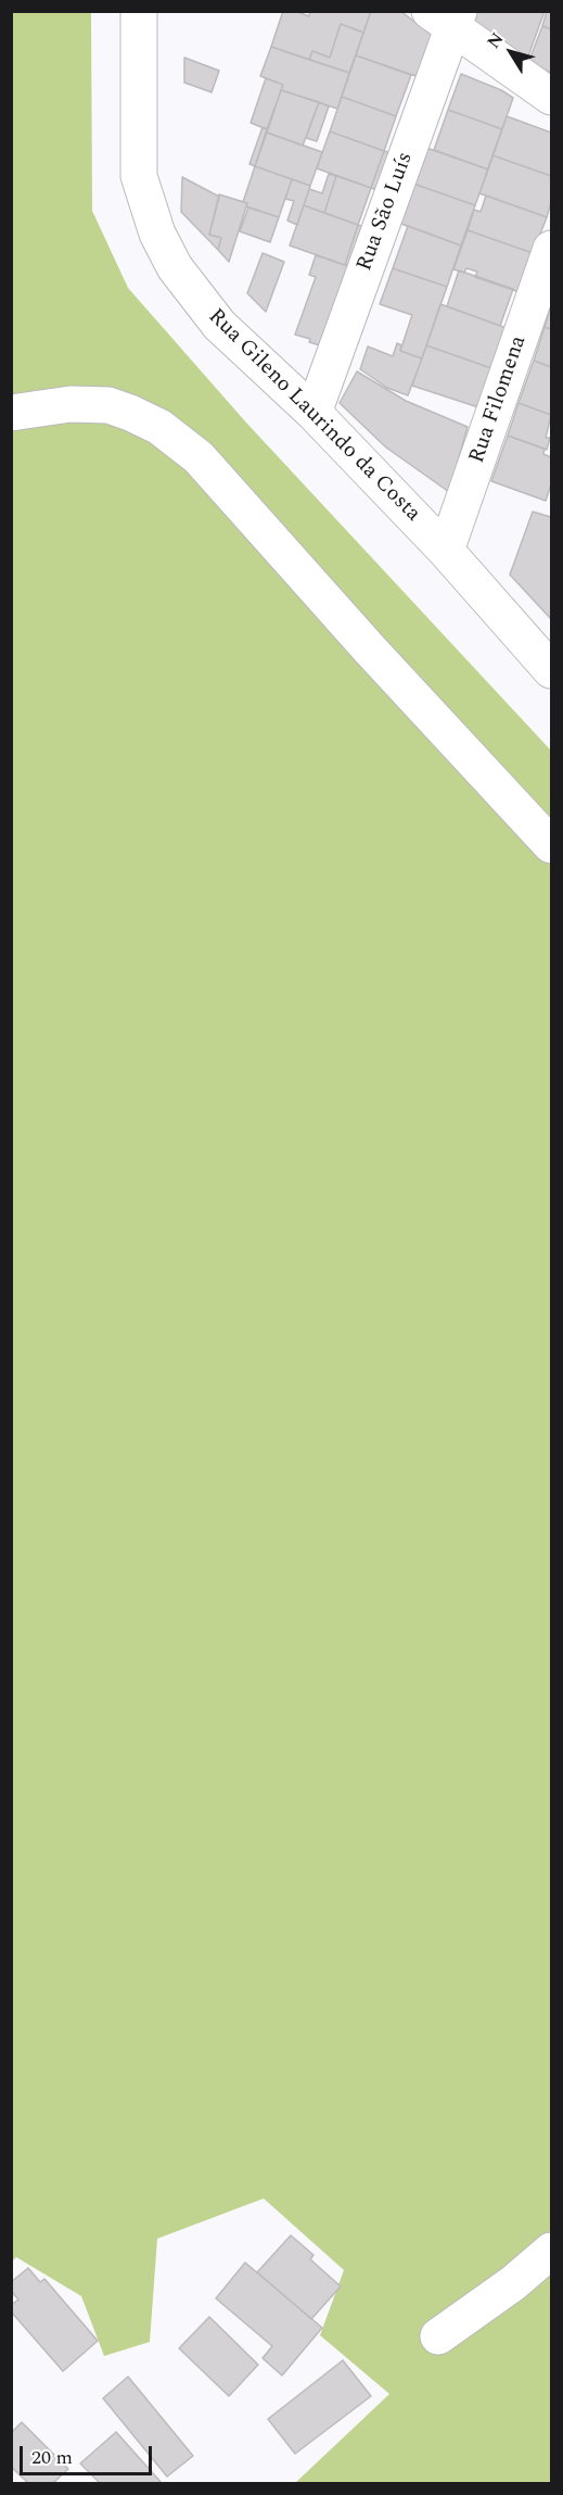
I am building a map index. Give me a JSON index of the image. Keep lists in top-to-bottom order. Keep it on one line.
{"streets":{"street":["Rua São Luís","Rua Filomena","Rua Gileno Laurindo da Costa"]},"crossings":[["Rua São Luís","Rua Gileno Laurindo da Costa"],["Rua Filomena","Rua Gileno Laurindo da Costa"]],"scale_bar":"20 m","north":"top left"}
